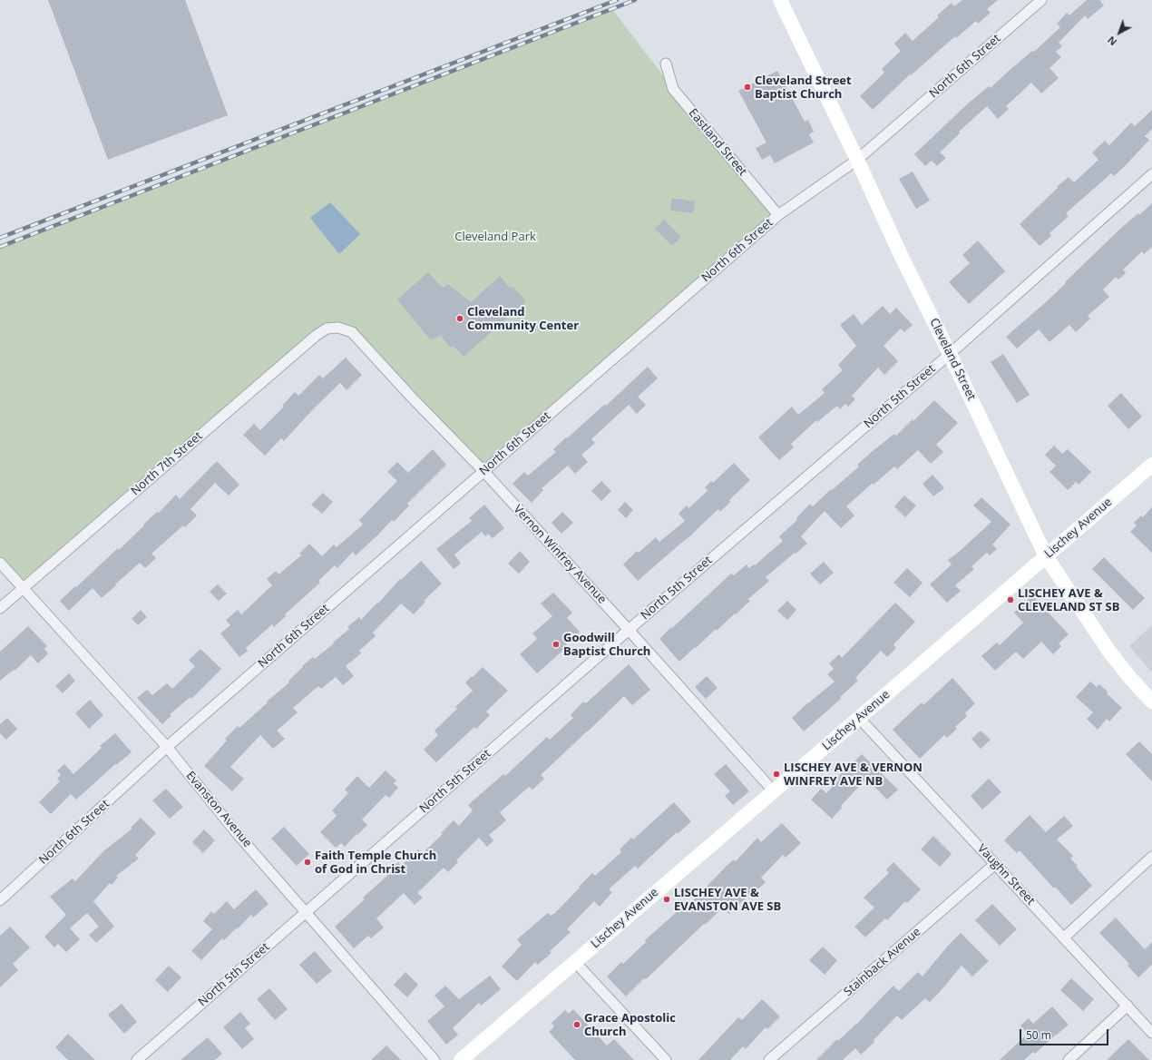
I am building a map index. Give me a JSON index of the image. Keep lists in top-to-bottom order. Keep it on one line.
{"streets":{"street":["North 6th Street","Eastland Street","Cleveland Street","North 5th Street","North 7th Street","Lischey Avenue","Vernon Winfrey Avenue","Evanston Avenue","Vaughn Street","Stainback Avenue"]},"crossings":[["North 6th Street","Eastland Street"],["North 6th Street","Cleveland Street"],["North 6th Street","Vernon Winfrey Avenue"],["North 6th Street","Evanston Avenue"],["Cleveland Street","North 5th Street"],["Cleveland Street","Lischey Avenue"],["North 5th Street","Vernon Winfrey Avenue"],["North 5th Street","Evanston Avenue"],["North 7th Street","Vernon Winfrey Avenue"],["North 7th Street","Evanston Avenue"],["Lischey Avenue","Vernon Winfrey Avenue"],["Lischey Avenue","Vaughn Street"],["Vaughn Street","Stainback Avenue"]],"parks":["Cleveland Park"],"places":["Cleveland Street Baptist Church","Cleveland Community Center","LISCHEY AVE & CLEVELAND ST SB","Goodwill Baptist Church","LISCHEY AVE & VERNON WINFREY AVE NB","Faith Temple Church of God in Christ","LISCHEY AVE & EVANSTON AVE SB","Grace Apostolic Church"],"scale_bar":"50 m","north":"bottom left"}
